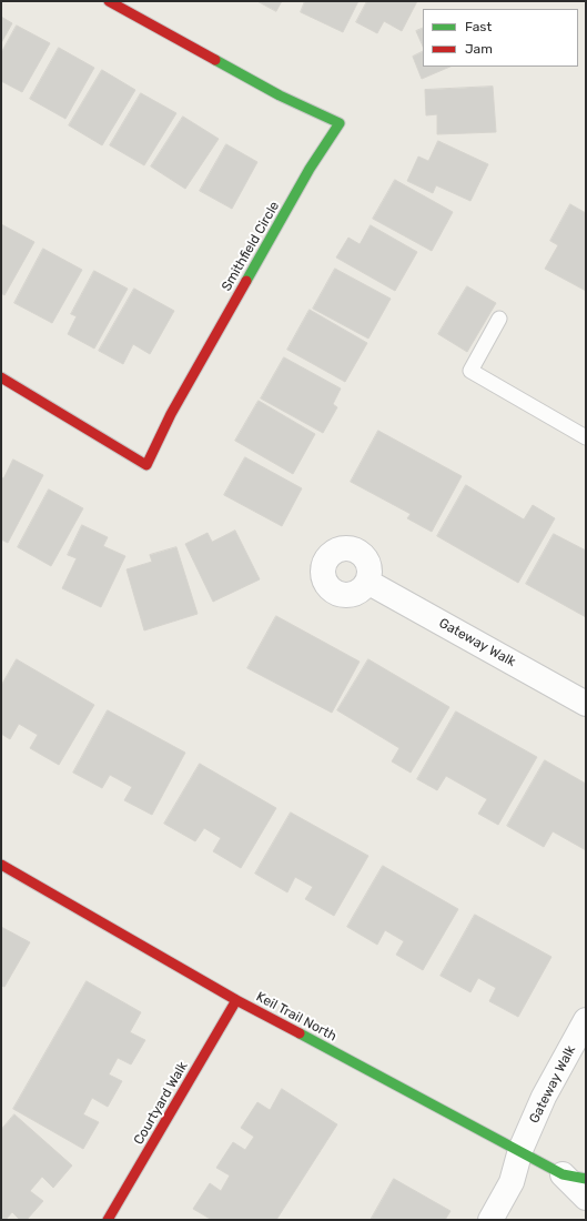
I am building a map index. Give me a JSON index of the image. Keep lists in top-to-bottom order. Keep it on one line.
{"streets":{"street":["Smithfield Circle","Gateway Walk","Keil Trail North","Courtyard Walk"]},"crossings":[["Gateway Walk","Keil Trail North"],["Keil Trail North","Courtyard Walk"]],"legend":["Fast","Jam"]}
